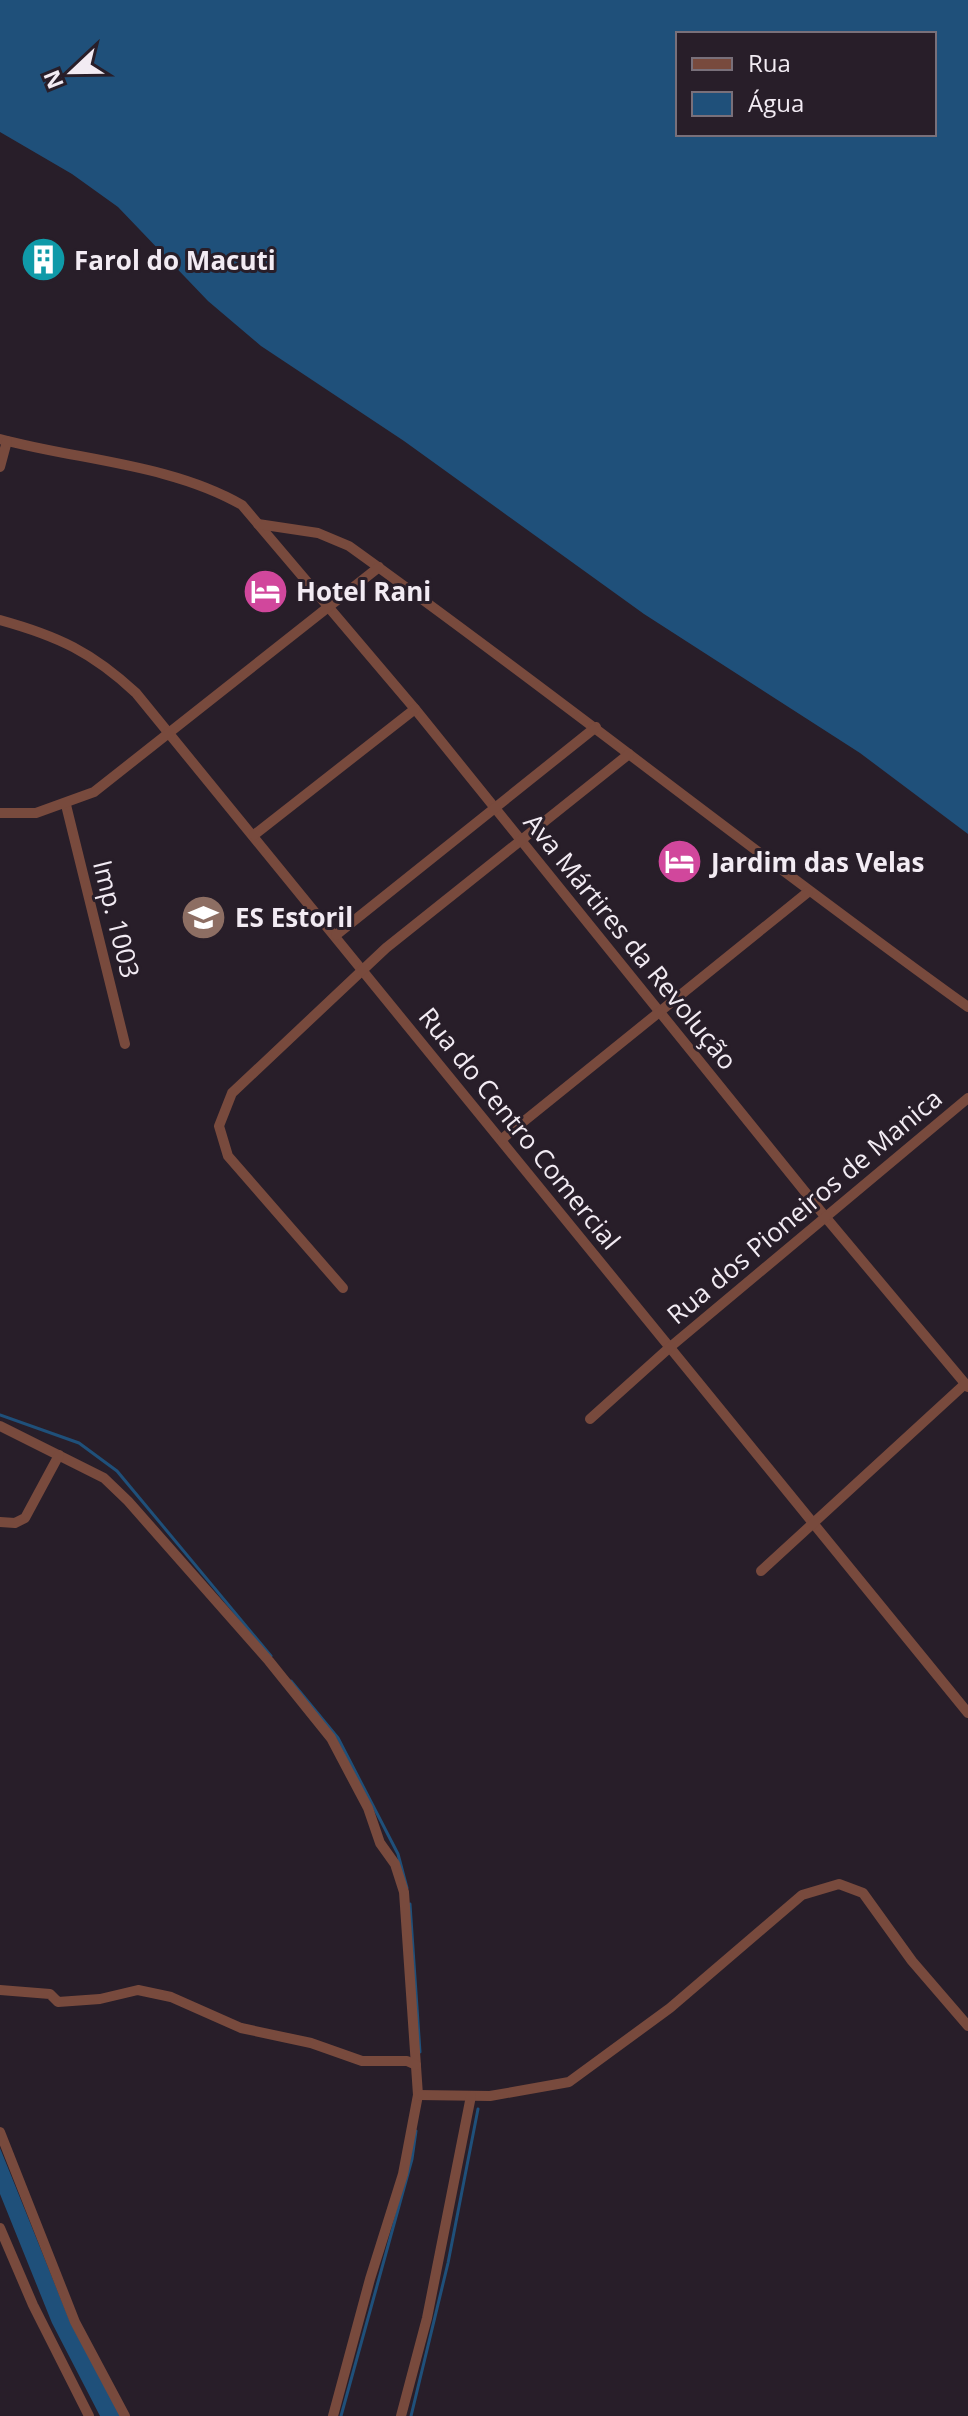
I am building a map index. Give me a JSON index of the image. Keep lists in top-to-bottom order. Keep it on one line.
{"streets":{"street":["Imp. 1003","Ava Mártires da Revolução","Rua do Centro Comercial","Rua dos Pioneiros de Manica"]},"crossings":[["Ava Mártires da Revolução","Rua dos Pioneiros de Manica"],["Rua do Centro Comercial","Rua dos Pioneiros de Manica"]],"places":{"building":["Farol do Macuti"],"hotel":["Hotel Rani","Jardim das Velas"],"school or university":["ES Estoril"]},"legend":["Rua","Água"],"north":"left"}
